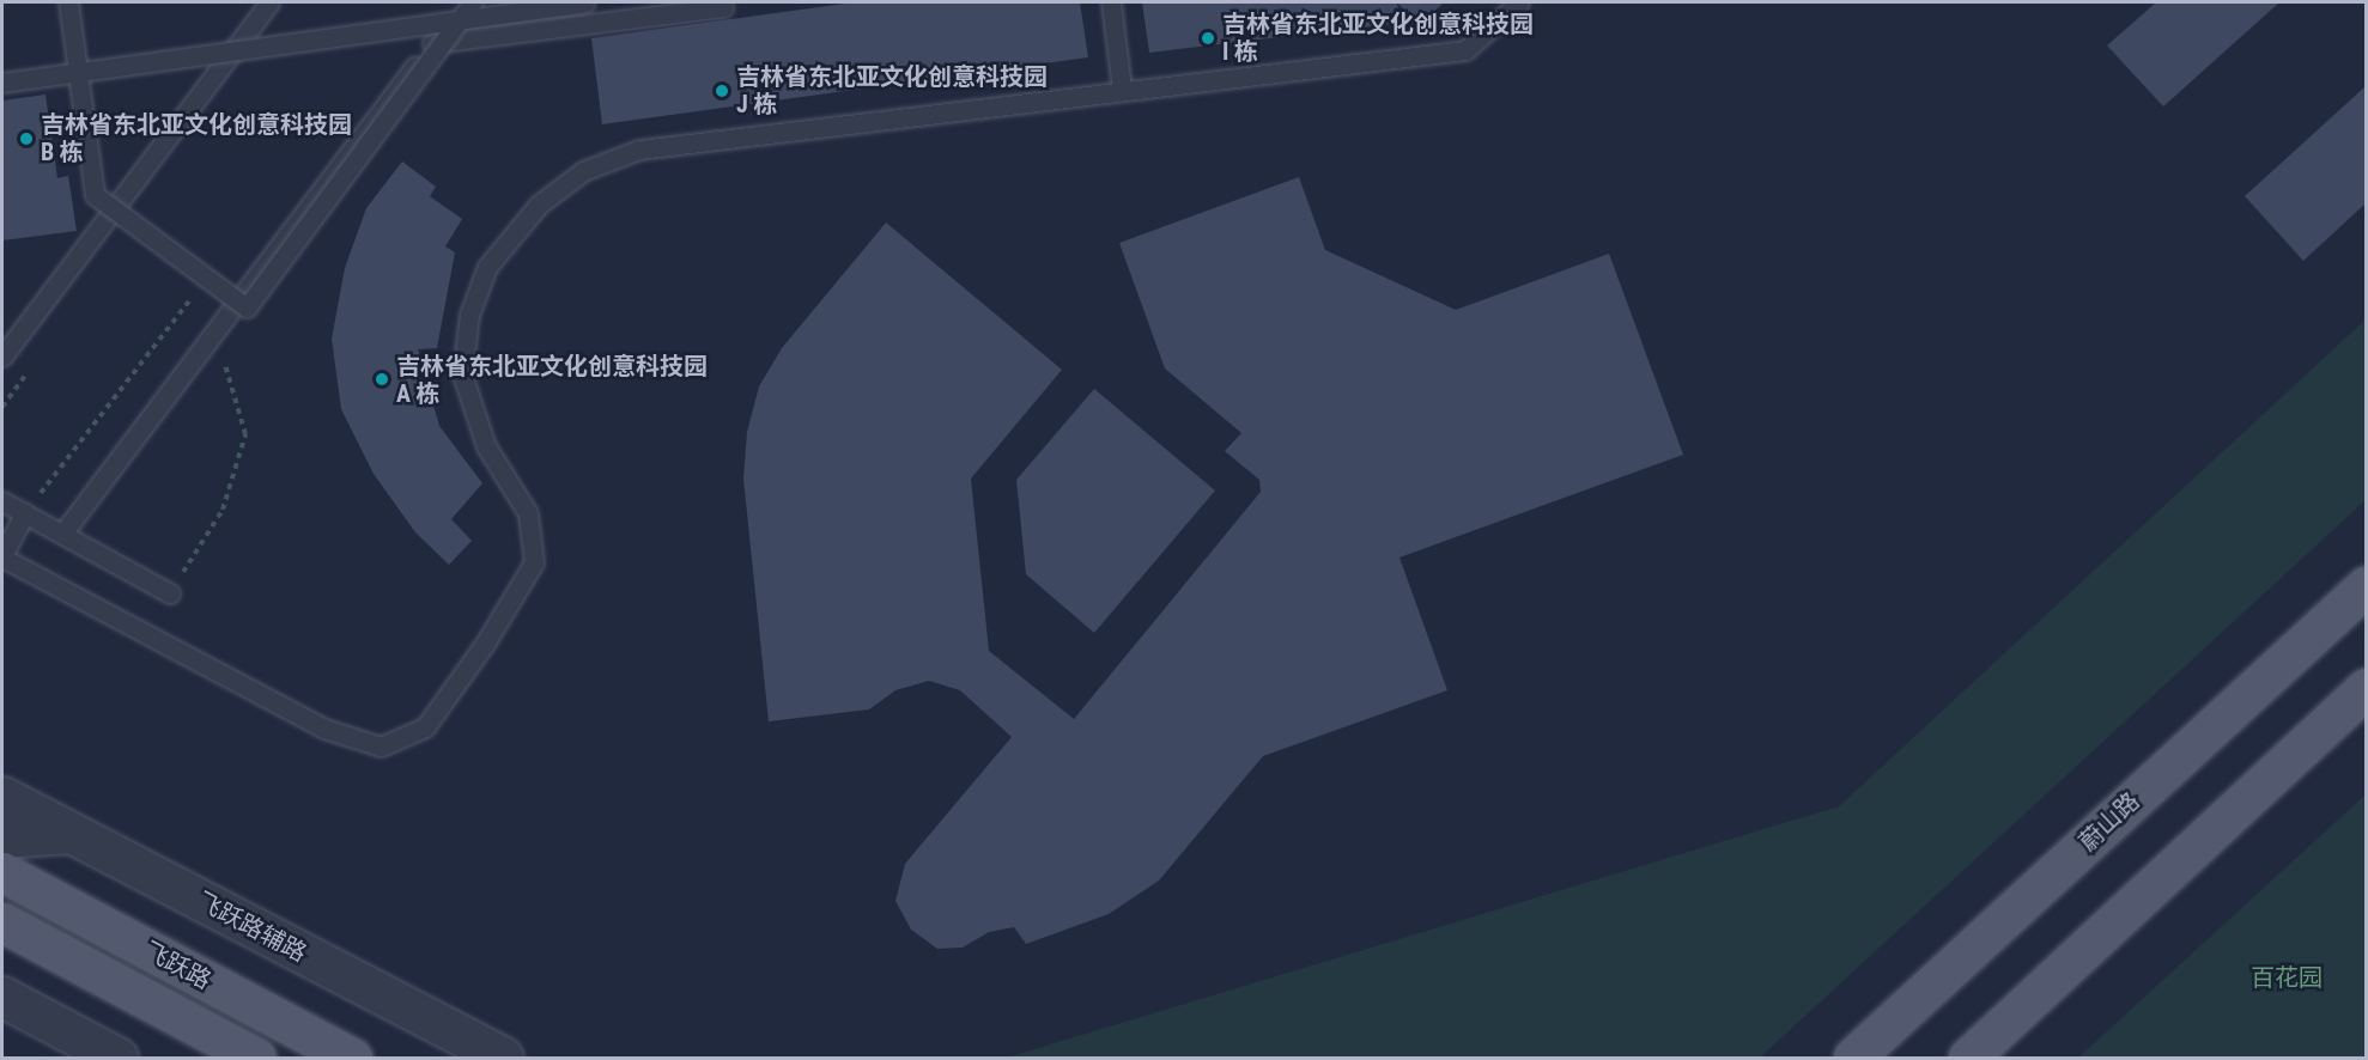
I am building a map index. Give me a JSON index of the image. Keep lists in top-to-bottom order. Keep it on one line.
{"streets":{"main road":["蔚山路","飞跃路"],"street":["飞跃路辅路"]},"parks":["百花园"],"places":["吉林省东北亚文化创意科技园 I 栋","吉林省东北亚文化创意科技园 J 栋","吉林省东北亚文化创意科技园 B 栋","吉林省东北亚文化创意科技园 A 栋"]}
